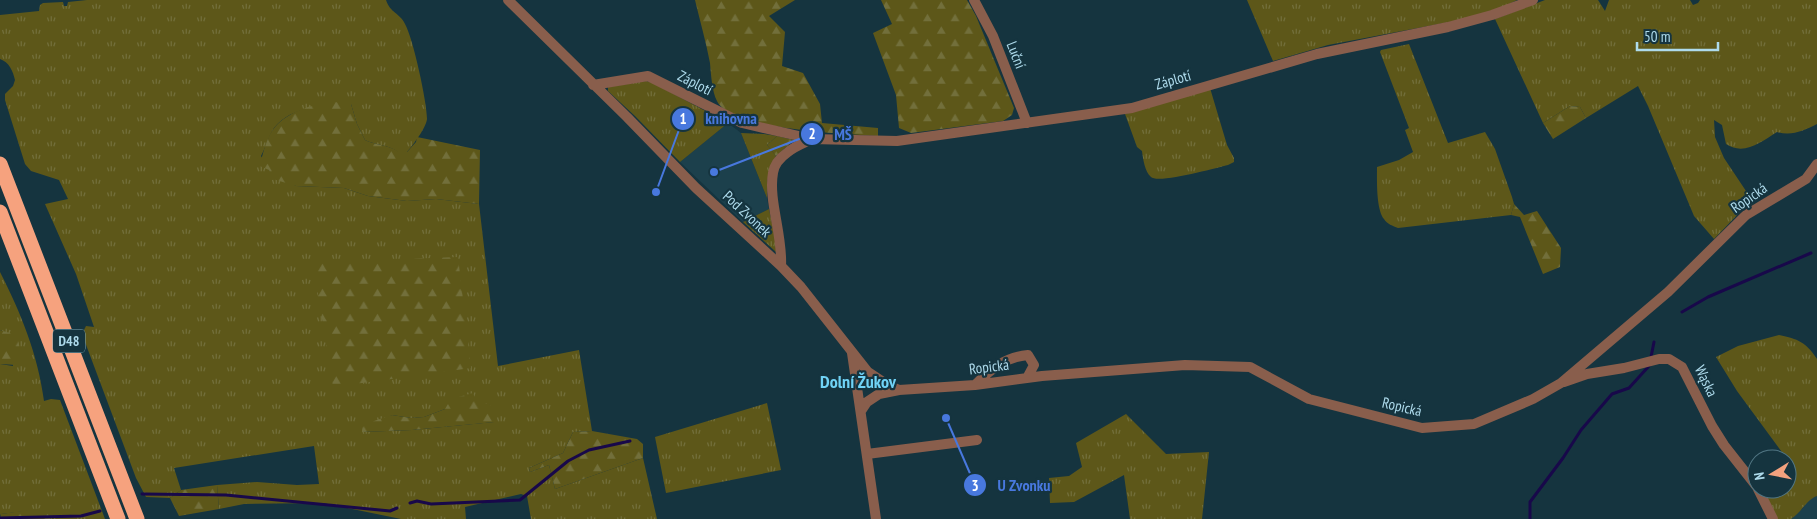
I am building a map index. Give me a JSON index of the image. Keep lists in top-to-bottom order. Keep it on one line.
{"streets":{"highway":["D48"],"street":["Luční","Záplotí","Ropická","Pod Zvonek","Wąska"]},"crossings":[["Luční","Záplotí"],["Záplotí","Pod Zvonek"],["Ropická","Pod Zvonek"],["Ropická","Wąska"]],"districts":["Dolní Žukov"],"places":["MŠ","knihovna","U Zvonku"],"scale_bar":"50 m","north":"left"}
